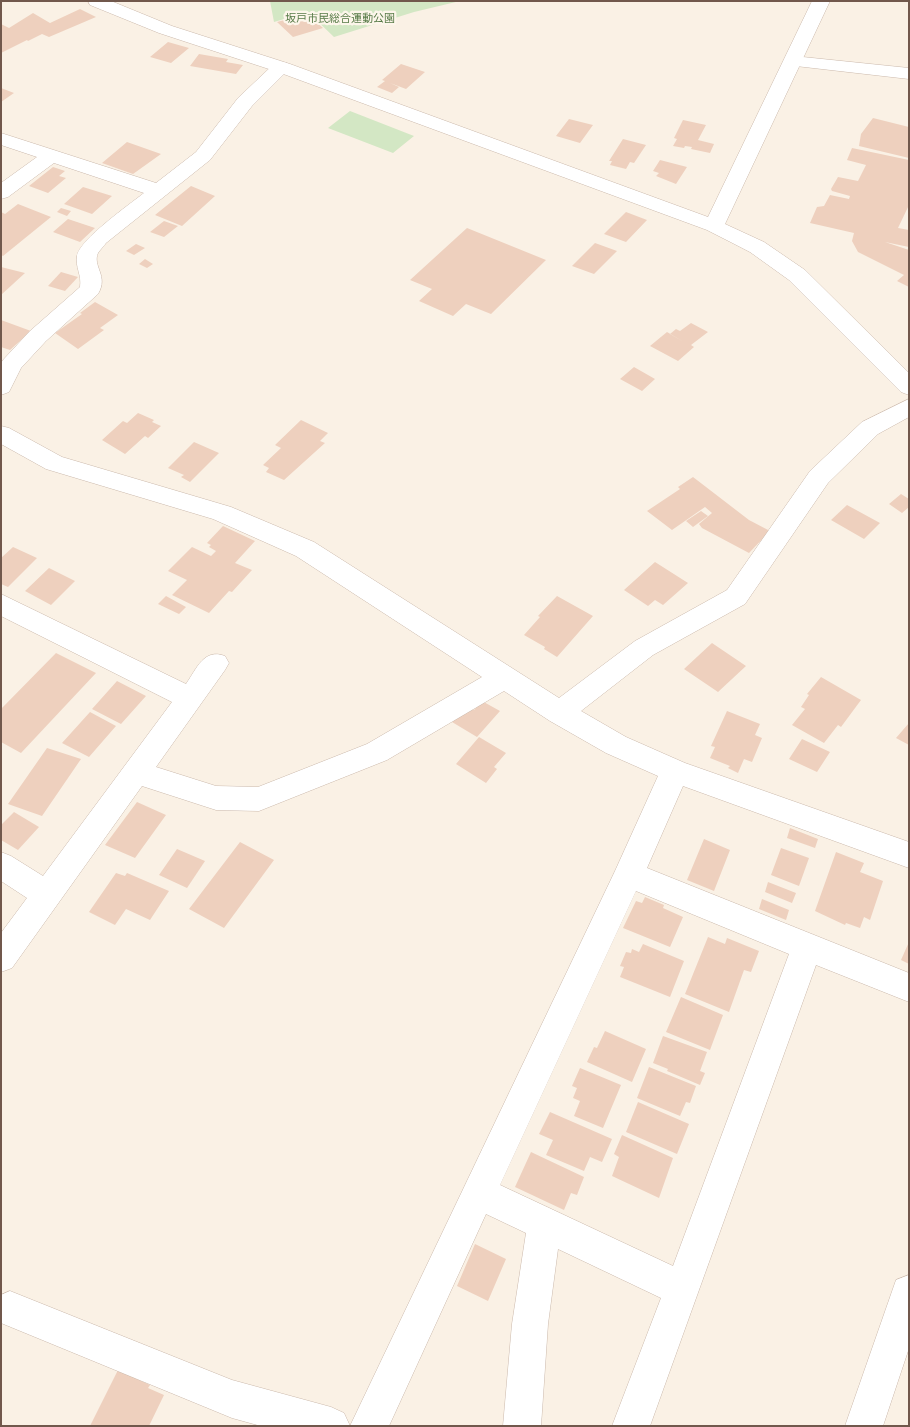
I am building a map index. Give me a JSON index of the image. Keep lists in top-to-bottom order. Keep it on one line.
{"parks":["坂戸市民総合運動公園"]}
